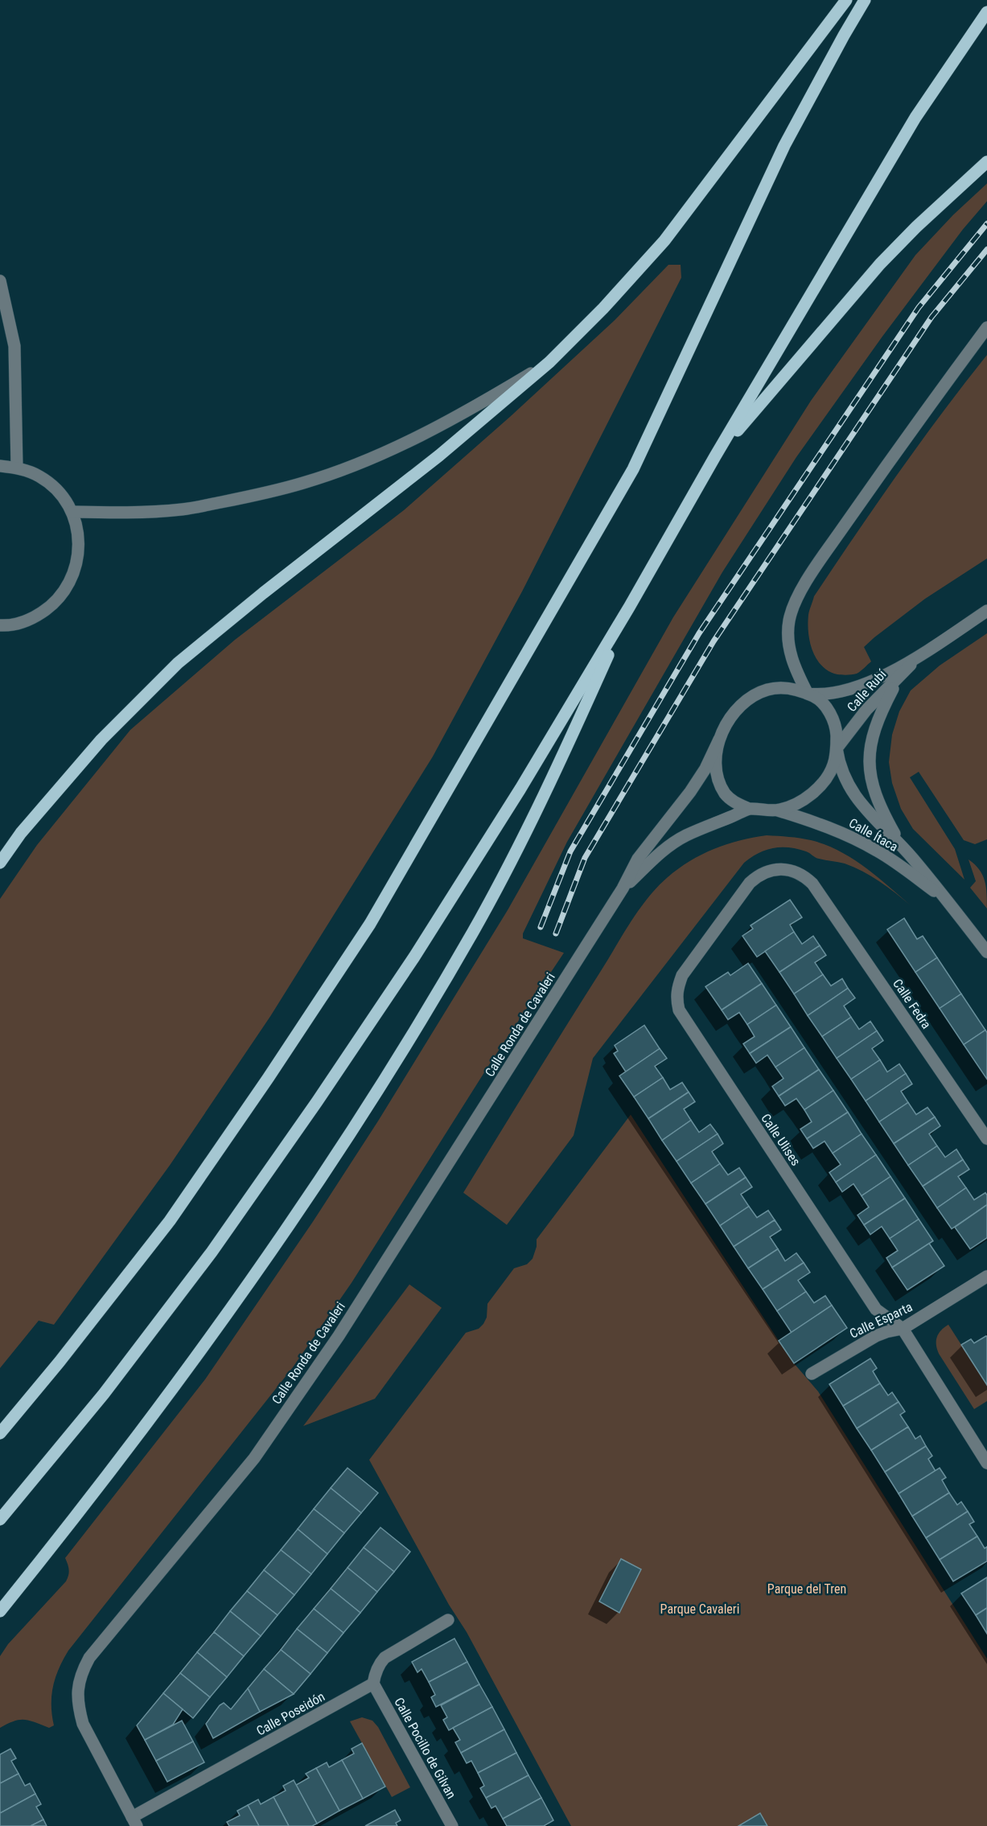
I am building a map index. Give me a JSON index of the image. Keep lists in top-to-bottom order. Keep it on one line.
{"streets":{"street":["Calle Rubí","Calle Ítaca","Calle Fedra","Calle Ronda de Cavaleri","Calle Ulises","Calle Esparta","Calle Poseidón","Calle Pocillo de Gilvan"]},"crossings":[["Calle Rubí","Calle Ítaca"],["Calle Rubí","Calle Ronda de Cavaleri"],["Calle Ítaca","Calle Ronda de Cavaleri"],["Calle Fedra","Calle Ulises"],["Calle Ronda de Cavaleri","Calle Poseidón"],["Calle Ulises","Calle Esparta"],["Calle Poseidón","Calle Pocillo de Gilvan"]],"parks":["Parque del Tren","Parque Cavaleri"]}
